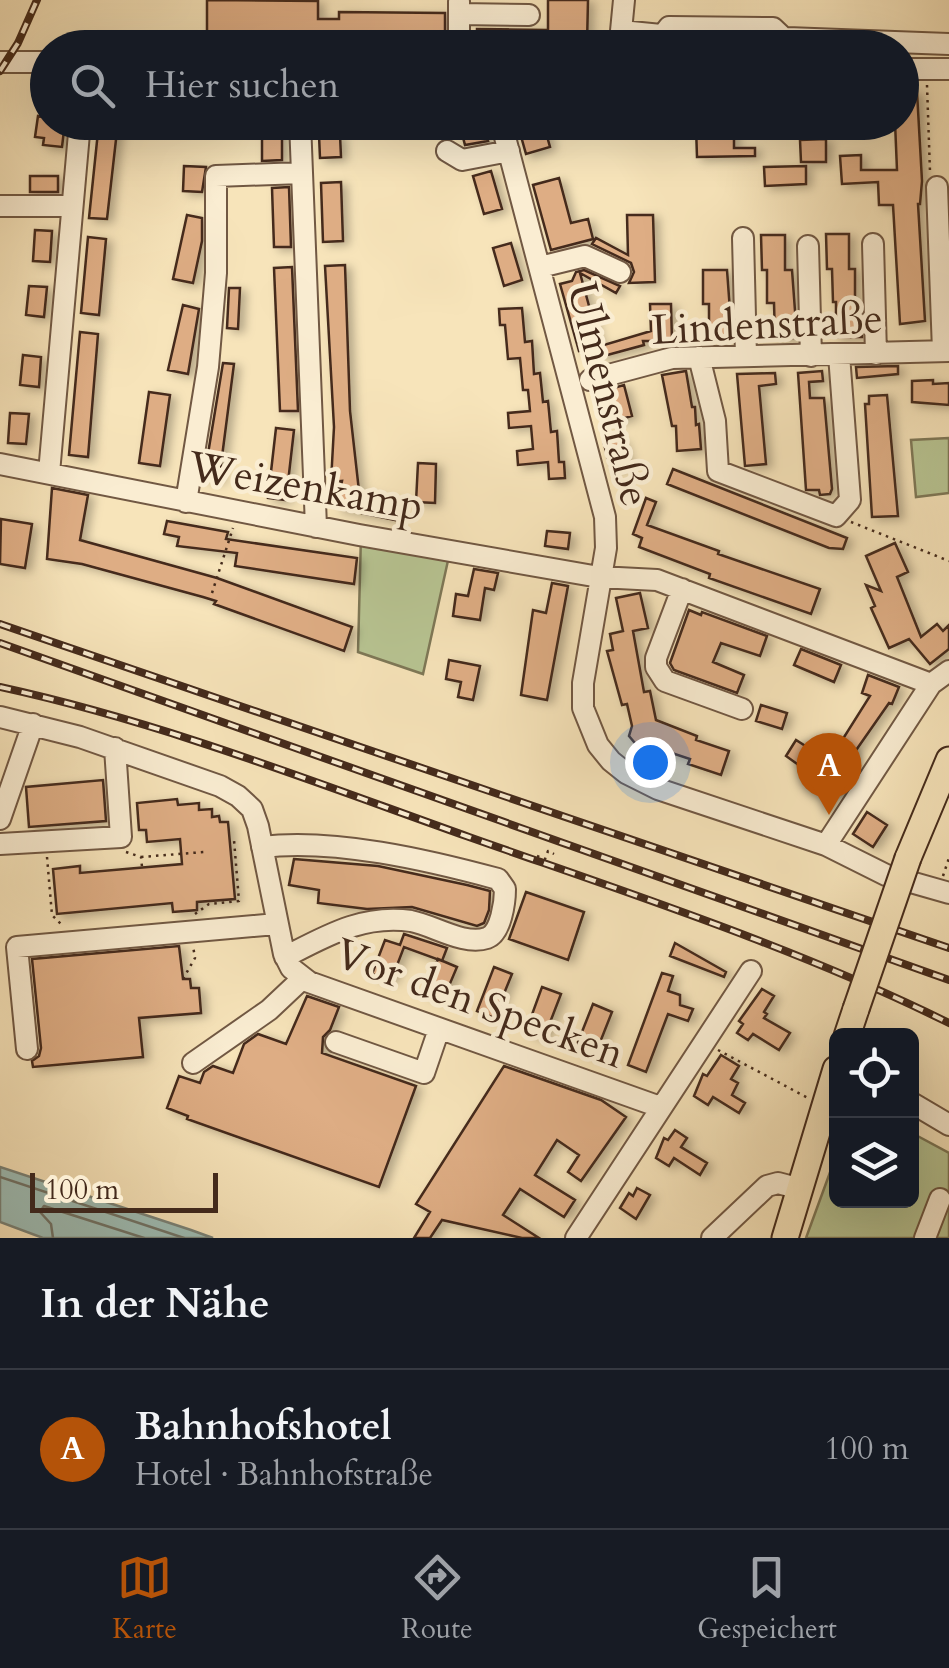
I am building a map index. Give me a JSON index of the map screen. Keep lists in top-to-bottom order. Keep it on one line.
{"streets":{"street":["Lindenstraße","Ulmenstraße","Weizenkamp","Vor den Specken"]},"crossings":[["Ulmenstraße","Weizenkamp"]],"scale_bar":"100 m","page":{"search":"Hier suchen","pins":"A","scale":"100 m","heading":"In der Nähe","list":[{"mark":"A","name":"Bahnhofshotel","note":"Hotel · Bahnhofstraße","value":"100 m"}],"nav":["Karte","Route","Gespeichert"]}}
